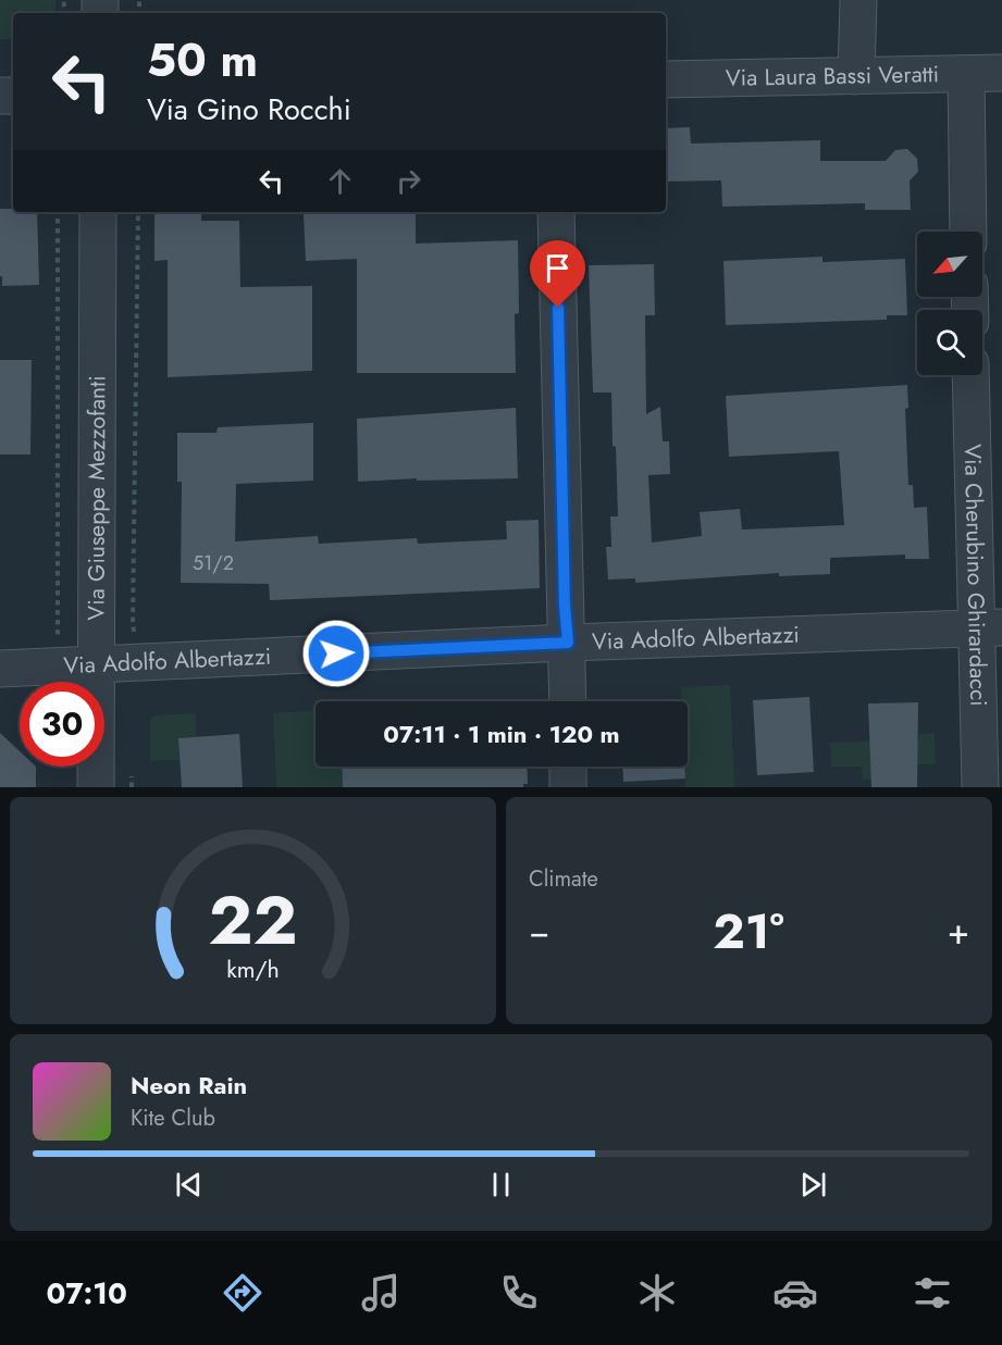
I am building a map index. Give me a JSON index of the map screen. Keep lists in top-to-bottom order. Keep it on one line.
{"streets":{"street":["Via Laura Bassi Veratti","Via Giuseppe Mezzofanti","Via Cherubino Ghirardacci","Via Adolfo Albertazzi"]},"crossings":[["Via Giuseppe Mezzofanti","Via Adolfo Albertazzi"],["Via Cherubino Ghirardacci","Via Adolfo Albertazzi"]],"house_numbers":["51/2"],"north":"bottom left","page":{"turn":["50 m","Via Gino Rocchi"],"limit":"30","trip":"07:11 · 1 min · 120 m","tile":"Climate","heat":["−","21°","+"],"song":["Neon Rain","Kite Club"],"tabs":"07:10","gauge":["22","km/h"]}}
